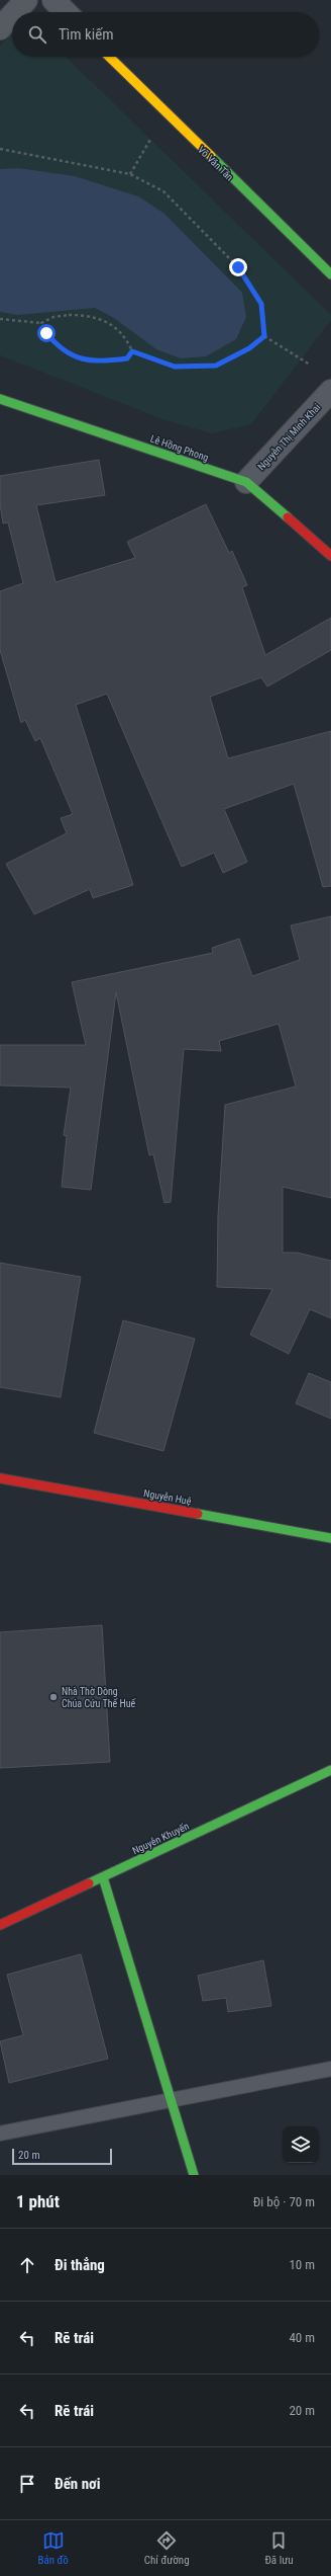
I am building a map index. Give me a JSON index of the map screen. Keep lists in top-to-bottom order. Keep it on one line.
{"streets":{"street":["Võ Văn Tần","Nguyễn Thị Minh Khai","Lê Hồng Phong","Nguyễn Huệ","Nguyễn Khuyến"]},"crossings":[["Nguyễn Thị Minh Khai","Lê Hồng Phong"]],"places":["Nhà Thờ Dòng Chúa Cứu Thế Huế"],"scale_bar":"20 m","page":{"search":"Tìm kiếm","scale":"20 m","heading":["1 phút","Đi bộ · 70 m"],"list":[["Đi thẳng","10 m"],["Rẽ trái","40 m"],["Rẽ trái","20 m"],"Đến nơi"],"nav":["Bản đồ","Chỉ đường","Đã lưu"]}}
